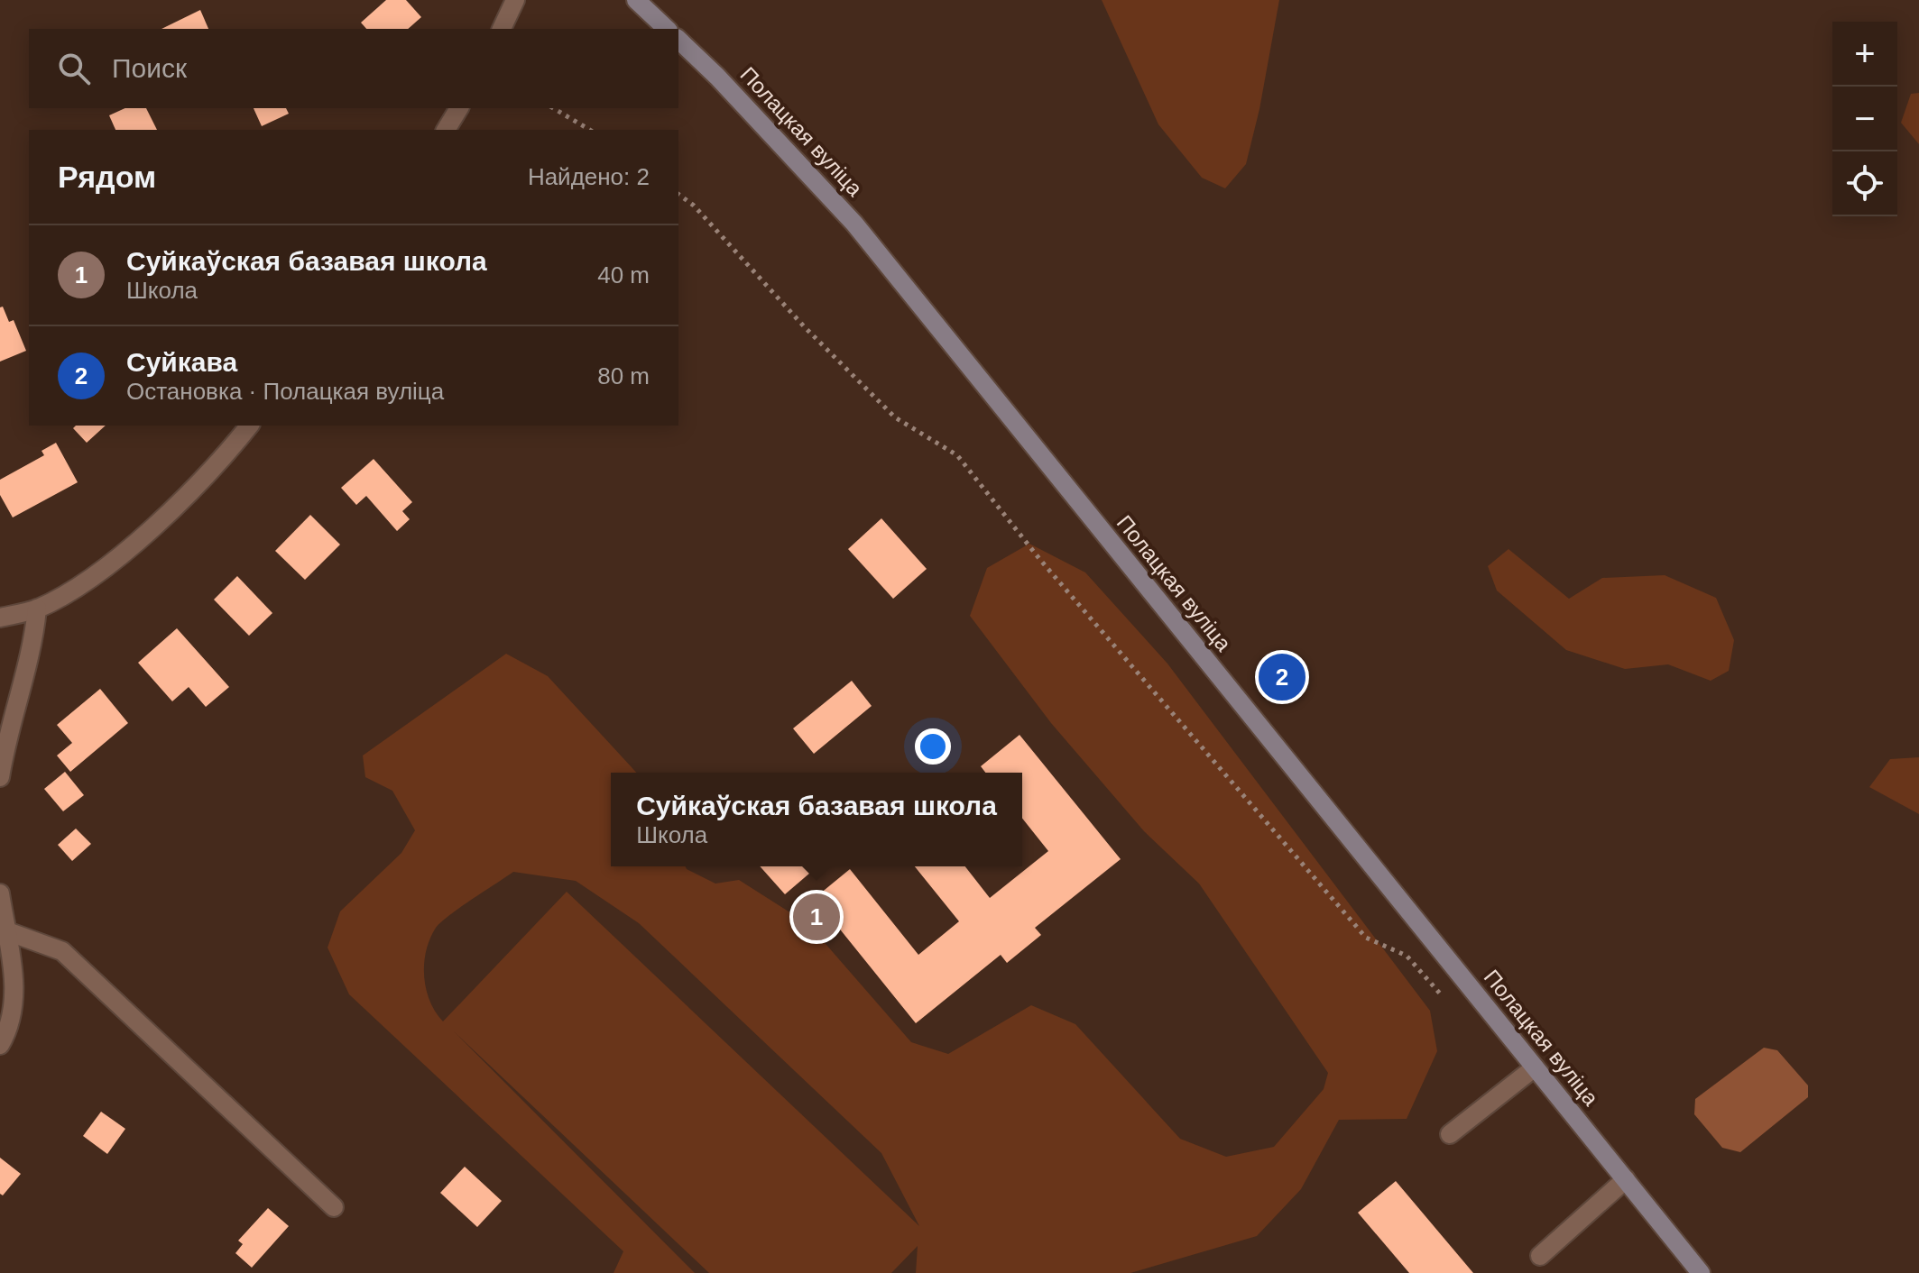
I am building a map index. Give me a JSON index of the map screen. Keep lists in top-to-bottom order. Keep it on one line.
{"streets":{"main road":["Полацкая вуліца"]},"page":{"map_buttons":["+","−"],"search":"Поиск","heading":["Рядом","Найдено: 2"],"list":[{"mark":"1","name":"Суйкаўская базавая школа","note":"Школа","value":"40 m"},{"mark":"2","name":"Суйкава","note":"Остановка · Полацкая вуліца","value":"80 m"}],"pins":["2","1"],"popup":["Суйкаўская базавая школа","Школа"]}}
